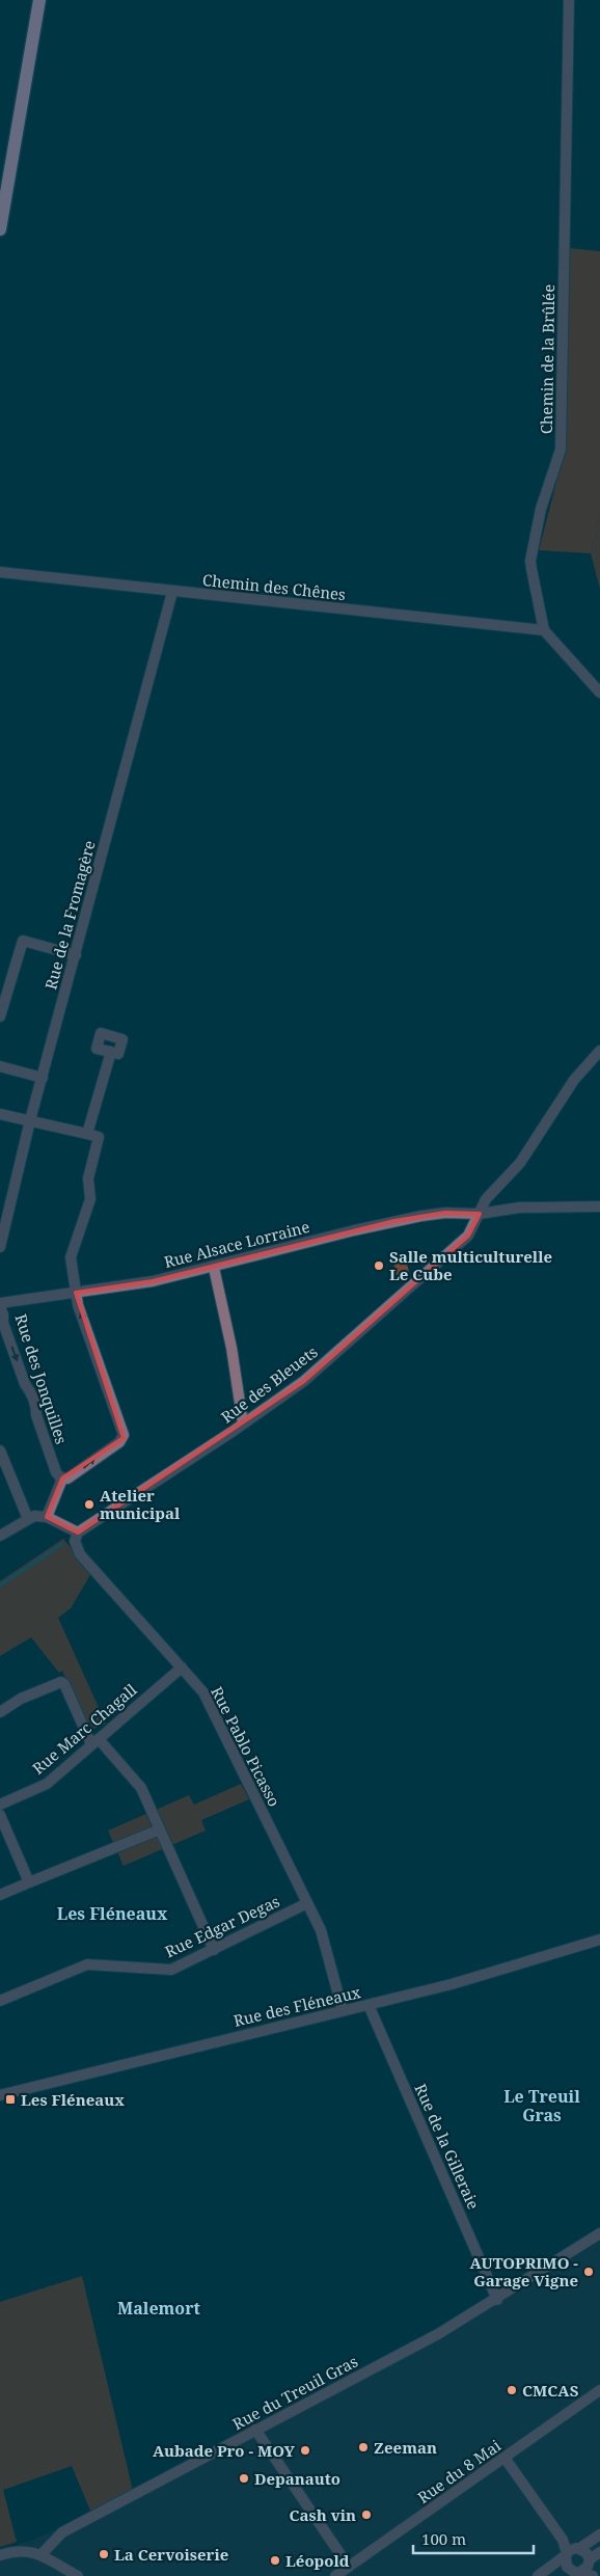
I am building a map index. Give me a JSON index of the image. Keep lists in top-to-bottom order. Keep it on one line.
{"streets":{"street":["Chemin de la Brûlée","Chemin des Chênes","Rue de la Fromagère","Rue Alsace Lorraine","Rue des Jonquilles","Rue des Bleuets","Rue Marc Chagall","Rue Pablo Picasso","Rue Edgar Degas","Rue des Fléneaux","Rue de la Gilleraie","Rue du Treuil Gras","Rue du 8 Mai"]},"crossings":[["Chemin de la Brûlée","Chemin des Chênes"],["Chemin des Chênes","Rue de la Fromagère"],["Rue Alsace Lorraine","Rue des Jonquilles"],["Rue Alsace Lorraine","Rue des Bleuets"],["Rue des Bleuets","Rue Pablo Picasso"],["Rue Marc Chagall","Rue Pablo Picasso"],["Rue Pablo Picasso","Rue Edgar Degas"],["Rue Pablo Picasso","Rue des Fléneaux"],["Rue des Fléneaux","Rue de la Gilleraie"],["Rue de la Gilleraie","Rue du Treuil Gras"]],"districts":["Les Fléneaux","Le Treuil Gras","Malemort"],"places":{"other":["Salle multiculturelle Le Cube","Atelier municipal","AUTOPRIMO - Garage Vigne","CMCAS","Zeeman","Aubade Pro - MOY","Depanauto","Cash vin","La Cervoiserie","Léopold"],"transit":["Les Fléneaux"]},"scale_bar":"100 m"}
